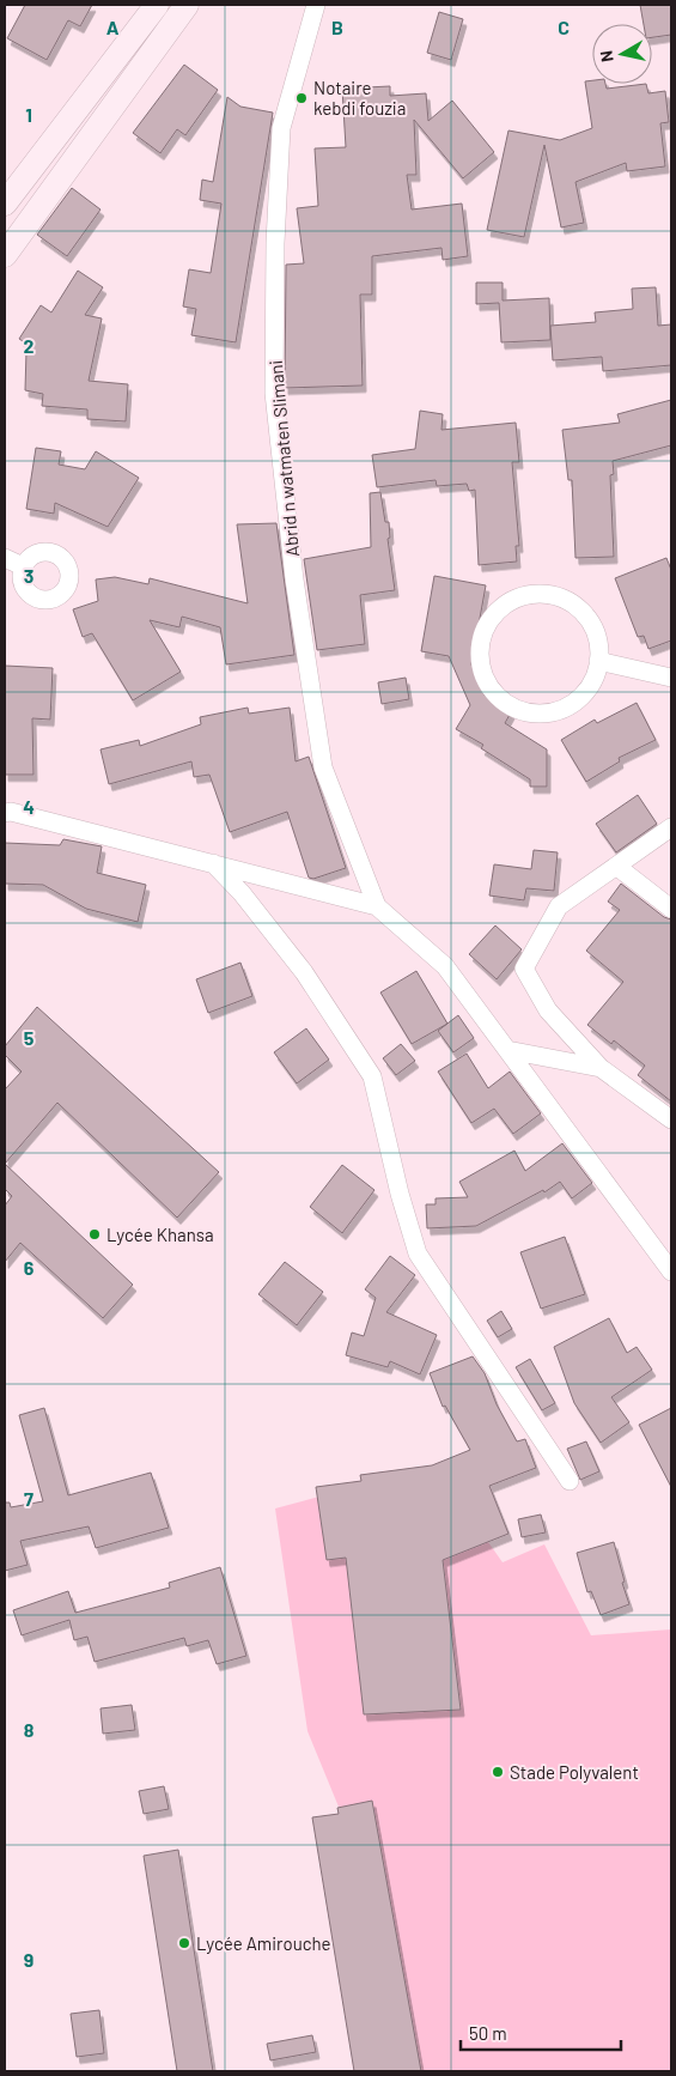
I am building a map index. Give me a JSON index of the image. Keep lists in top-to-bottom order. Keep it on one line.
{"streets":{"street":["Abrid n watmaten Slimani"]},"places":["Notaire kebdi fouzia","Lycée Khansa","Stade Polyvalent","Lycée Amirouche"],"scale_bar":"50 m","north":"left","grid":{"columns":["A","B","C"],"rows":["1","2","3","4","5","6","7","8","9"]}}
